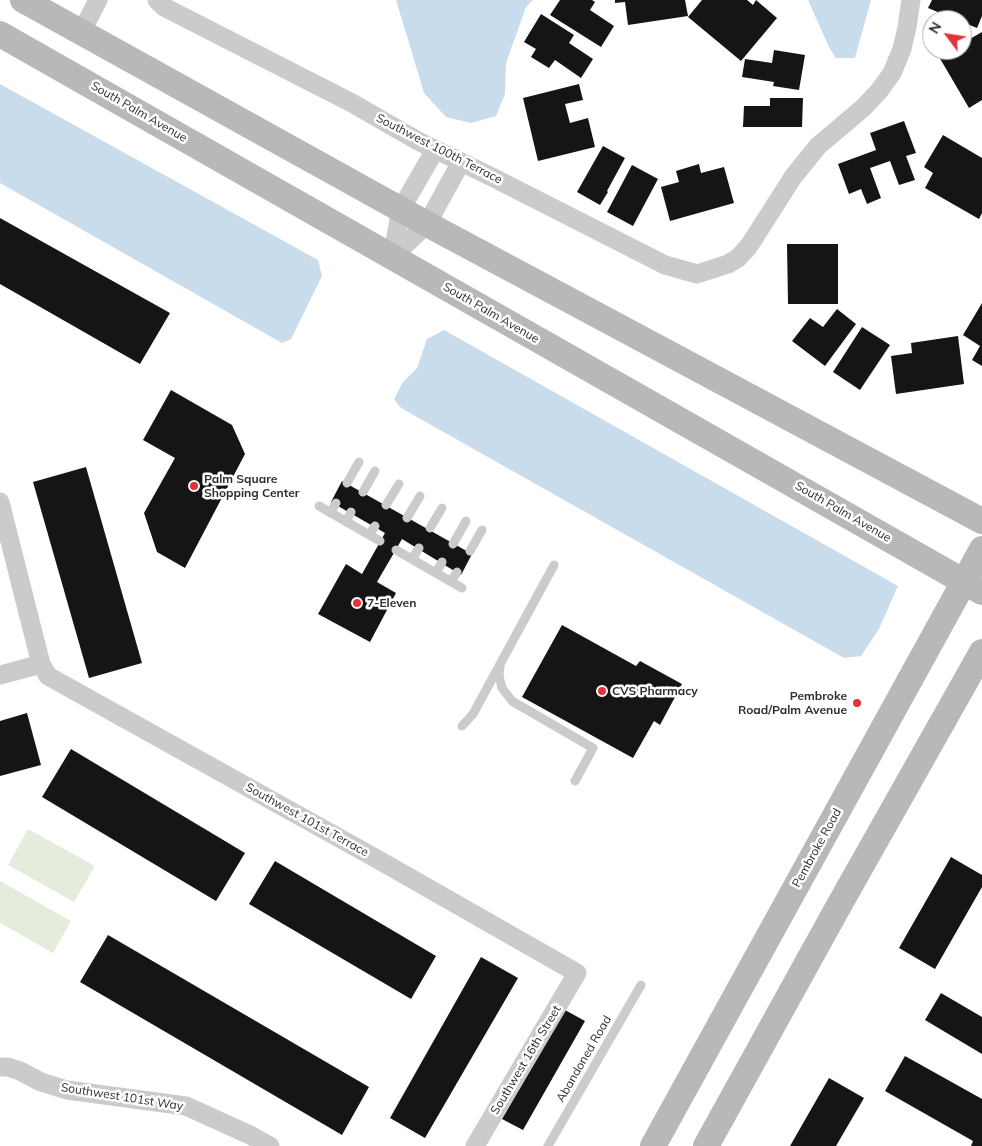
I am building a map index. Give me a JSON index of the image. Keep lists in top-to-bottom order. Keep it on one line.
{"streets":{"main road":["South Palm Avenue","Pembroke Road"],"street":["Southwest 100th Terrace","Southwest 101st Terrace","Southwest 16th Street","Southwest 101st Way"],"lane":["Abandoned Road"]},"crossings":[["South Palm Avenue","Pembroke Road"],["Southwest 101st Terrace","Southwest 16th Street"]],"places":["Palm Square Shopping Center","7-Eleven","CVS Pharmacy","Pembroke Road/Palm Avenue"],"north":"top left"}
